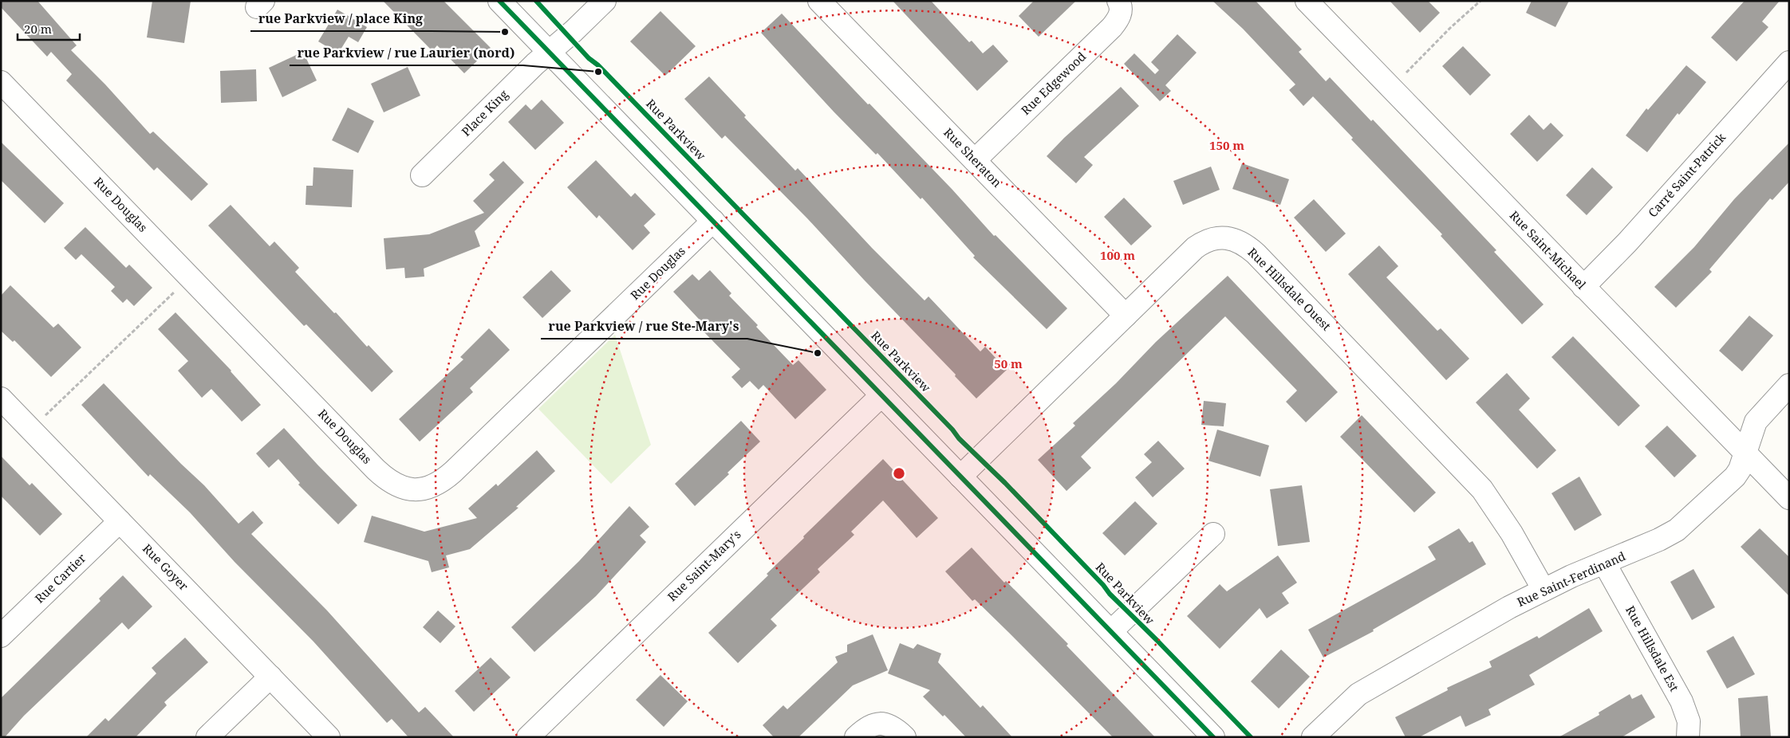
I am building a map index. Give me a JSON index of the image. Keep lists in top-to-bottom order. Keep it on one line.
{"streets":{"street":["Rue Edgewood","Place King","Rue Sheraton","Carré Saint-Patrick","Rue Douglas","Rue Saint-Michael","Rue Hillsdale Ouest","Rue Saint-Mary's","Rue Goyer","Rue Cartier","Rue Saint-Ferdinand","Rue Hillsdale Est"],"cycle path":["Rue Parkview"]},"crossings":[["Rue Edgewood","Rue Sheraton"],["Rue Sheraton","Rue Hillsdale Ouest"],["Carré Saint-Patrick","Rue Saint-Michael"],["Rue Saint-Michael","Rue Saint-Ferdinand"],["Rue Hillsdale Ouest","Rue Saint-Ferdinand"],["Rue Goyer","Rue Cartier"],["Rue Saint-Ferdinand","Rue Hillsdale Est"]],"places":["rue Parkview / place King","rue Parkview / rue Laurier (nord)","rue Parkview / rue Ste-Mary's"],"scale_bar":"20 m","rings":["150 m","100 m","50 m"]}
